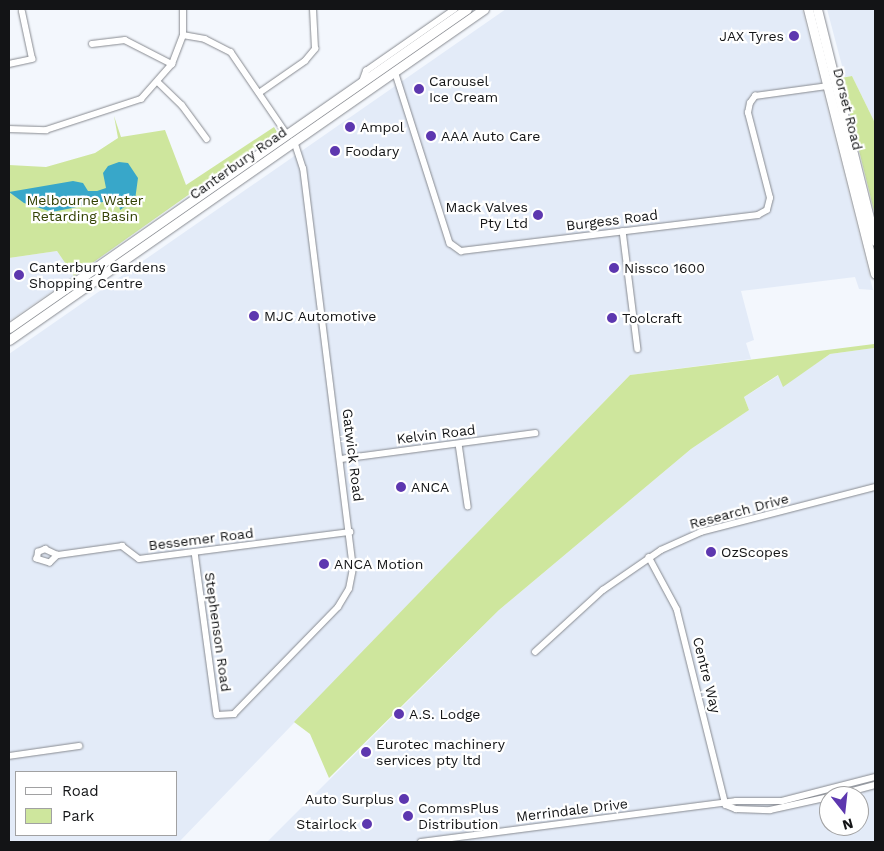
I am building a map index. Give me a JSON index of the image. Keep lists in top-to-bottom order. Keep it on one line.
{"streets":{"main road":["Dorset Road","Canterbury Road"],"street":["Burgess Road","Kelvin Road","Gatwick Road","Research Drive","Bessemer Road","Stephenson Road","Centre Way","Merrindale Drive"]},"crossings":[["Dorset Road","Burgess Road"],["Canterbury Road","Burgess Road"],["Canterbury Road","Gatwick Road"],["Kelvin Road","Gatwick Road"],["Gatwick Road","Bessemer Road"],["Gatwick Road","Stephenson Road"],["Research Drive","Centre Way"],["Bessemer Road","Stephenson Road"],["Centre Way","Merrindale Drive"]],"parks":["Melbourne Water Retarding Basin"],"places":["JAX Tyres","Carousel Ice Cream","Ampol","AAA Auto Care","Foodary","Mack Valves Pty Ltd","Nissco 1600","Canterbury Gardens Shopping Centre","MJC Automotive","Toolcraft","ANCA","OzScopes","ANCA Motion","A.S. Lodge","Eurotec machinery services pty ltd","Auto Surplus","CommsPlus Distribution","Stairlock"],"legend":["Road","Park"],"north":"bottom"}
